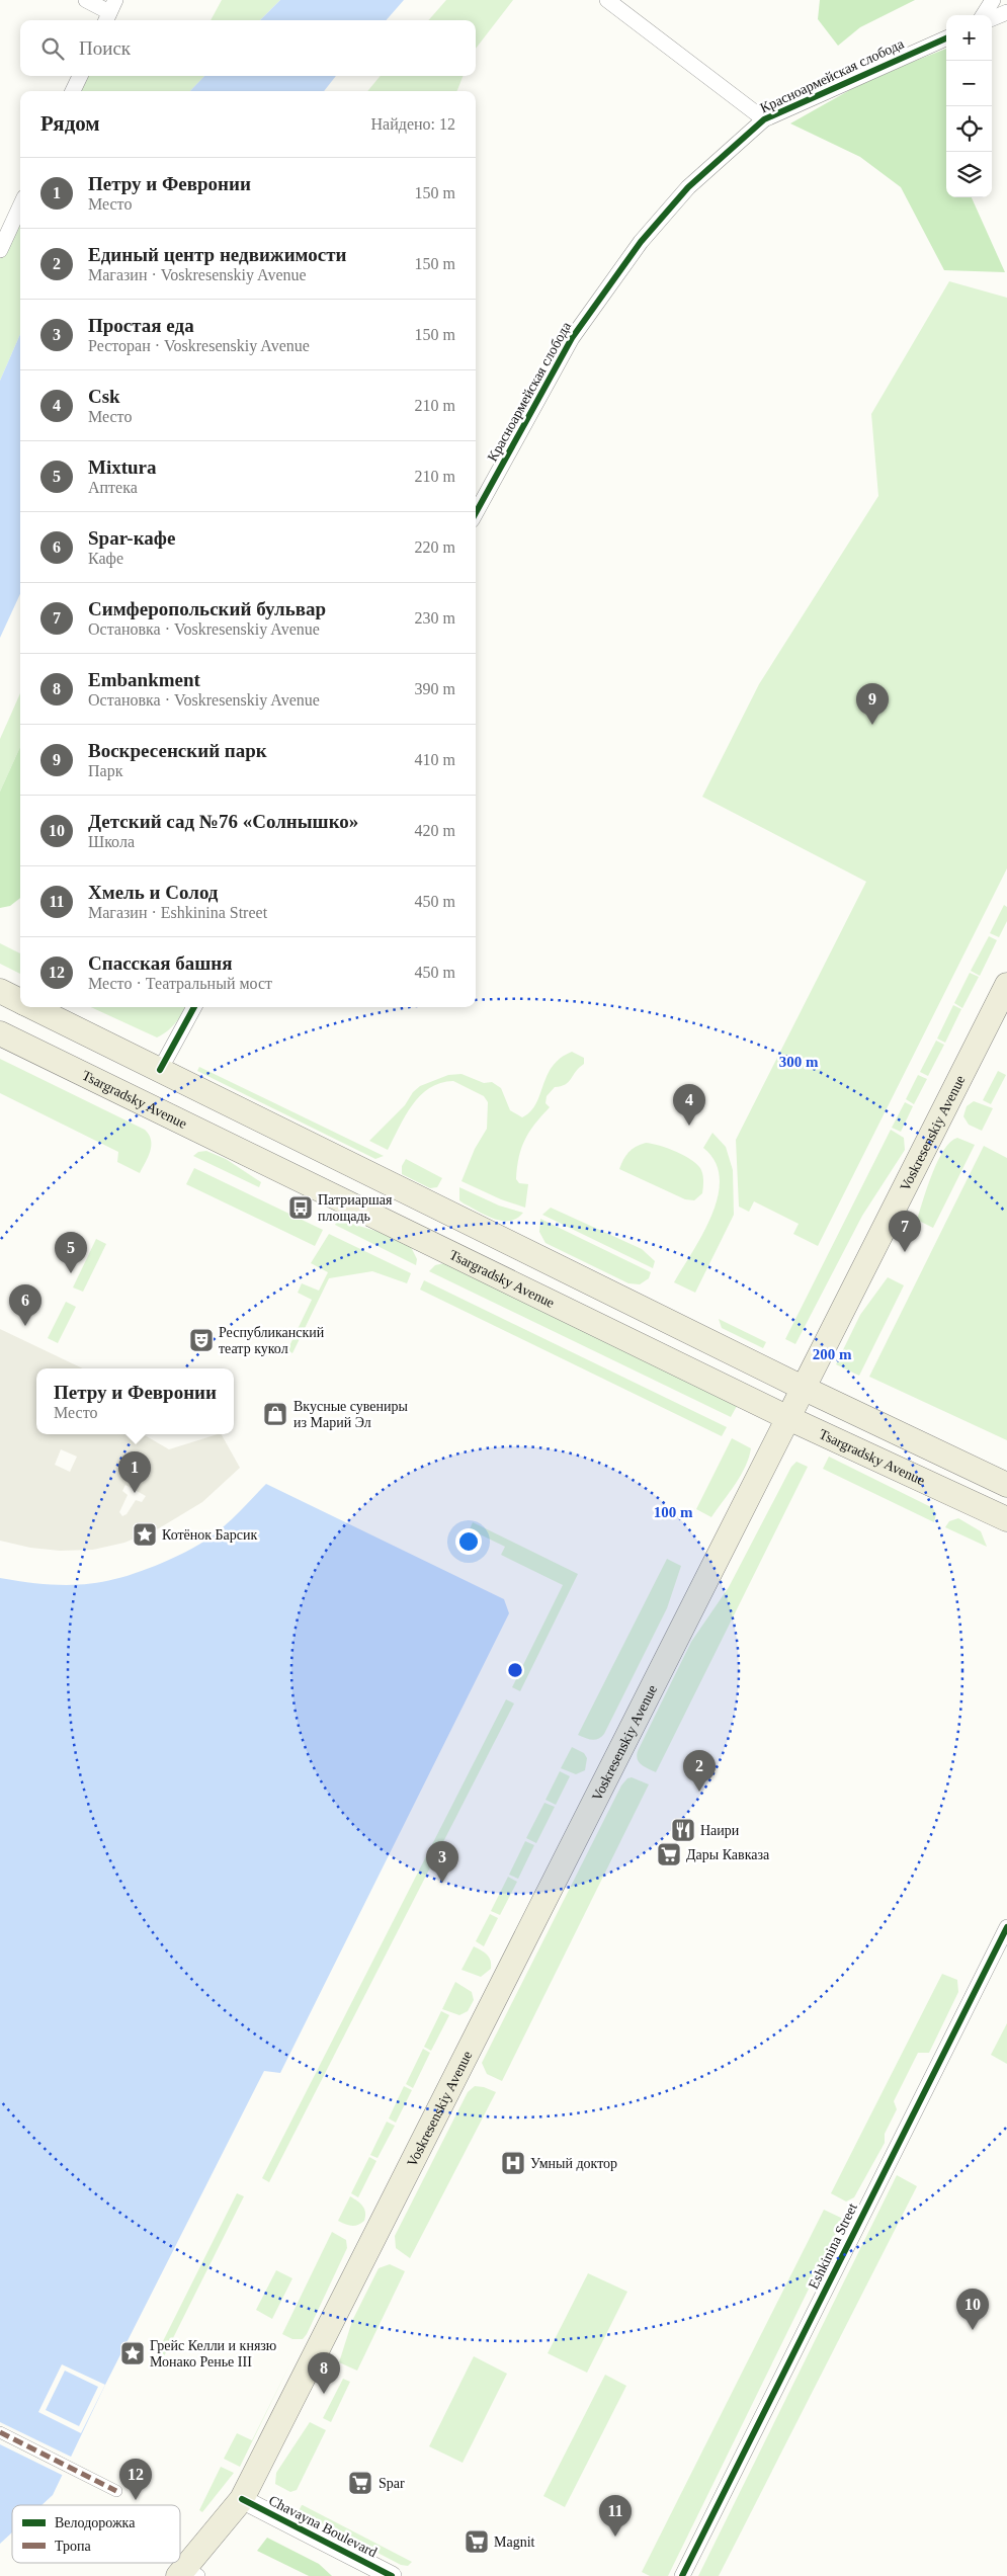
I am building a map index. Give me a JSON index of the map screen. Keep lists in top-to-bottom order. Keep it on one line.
{"streets":{"main road":["Tsargradsky Avenue","Voskresenskiy Avenue"],"street":["Красноармейская слобода","Eshkinina Street","Chavayna Boulevard"]},"crossings":[["Tsargradsky Avenue","Voskresenskiy Avenue"],["Voskresenskiy Avenue","Chavayna Boulevard"]],"places":{"bus stop":["Патриаршая площадь"],"theatre":["Республиканский театр кукол"],"shop":["Вкусные сувениры из Марий Эл"],"place":["Котёнок Барсик","Грейс Келли и князю Монако Ренье III"],"restaurant":["Наири"],"supermarket":["Дары Кавказа","Spar","Magnit"],"hospital":["Умный доктор"]},"legend":["Велодорожка","Тропа"],"page":{"map_buttons":["+","−"],"search":"Поиск","heading":["Рядом","Найдено: 12"],"list":[{"mark":"1","name":"Петру и Февронии","note":"Место","value":"150 m"},{"mark":"2","name":"Единый центр недвижимости","note":"Магазин · Voskresenskiy Avenue","value":"150 m"},{"mark":"3","name":"Простая еда","note":"Ресторан · Voskresenskiy Avenue","value":"150 m"},{"mark":"4","name":"Csk","note":"Место","value":"210 m"},{"mark":"5","name":"Mixtura","note":"Аптека","value":"210 m"},{"mark":"6","name":"Spar-кафе","note":"Кафе","value":"220 m"},{"mark":"7","name":"Симферопольский бульвар","note":"Остановка · Voskresenskiy Avenue","value":"230 m"},{"mark":"8","name":"Embankment","note":"Остановка · Voskresenskiy Avenue","value":"390 m"},{"mark":"9","name":"Воскресенский парк","note":"Парк","value":"410 m"},{"mark":"10","name":"Детский сад №76 «Солнышко»","note":"Школа","value":"420 m"},{"mark":"11","name":"Хмель и Солод","note":"Магазин · Eshkinina Street","value":"450 m"},{"mark":"12","name":"Спасская башня","note":"Место · Театральный мост","value":"450 m"}],"pins":["9","4","7","5","6","1","2","3","10","8","12","11"],"popup":["Петру и Февронии","Место"]},"rings":["300 m","200 m","100 m"]}
